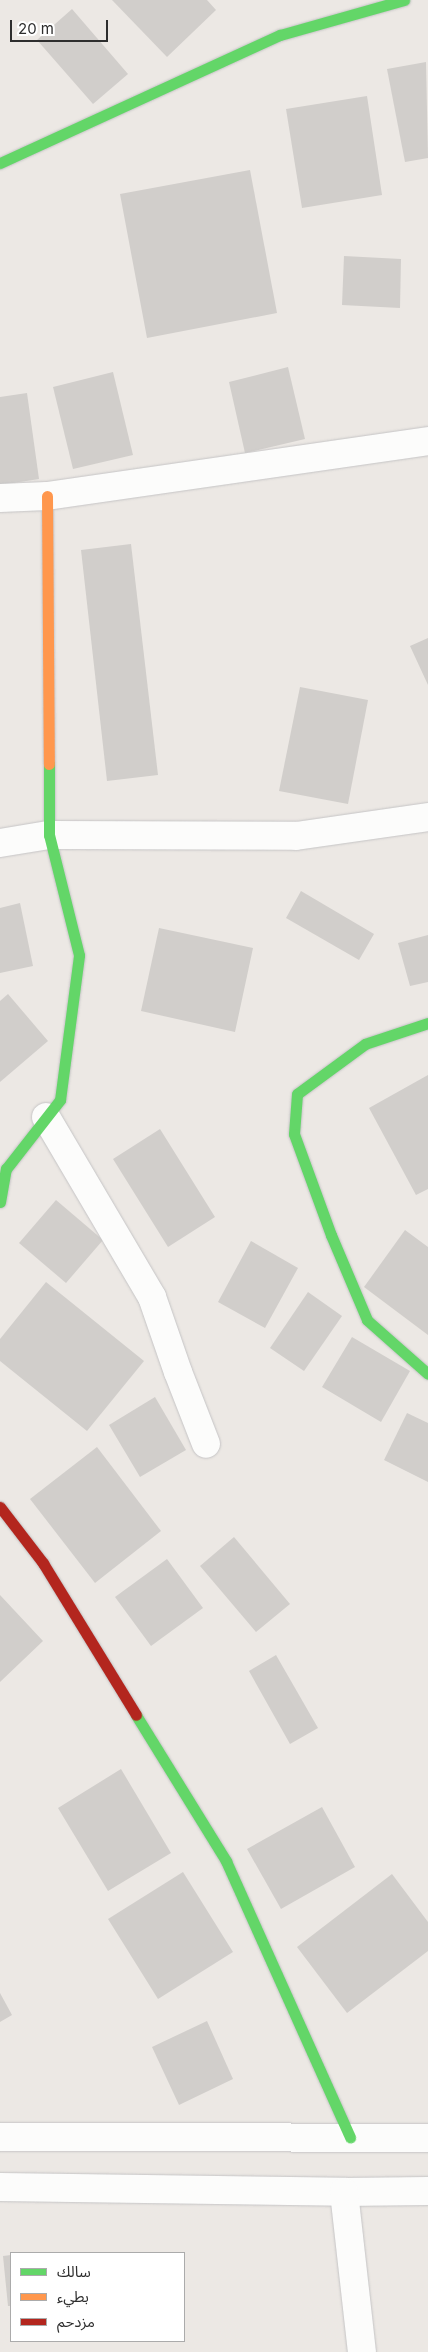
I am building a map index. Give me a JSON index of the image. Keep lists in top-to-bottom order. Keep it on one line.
{"legend":["سالك","بطيء","مزدحم"],"scale_bar":"20 m"}
